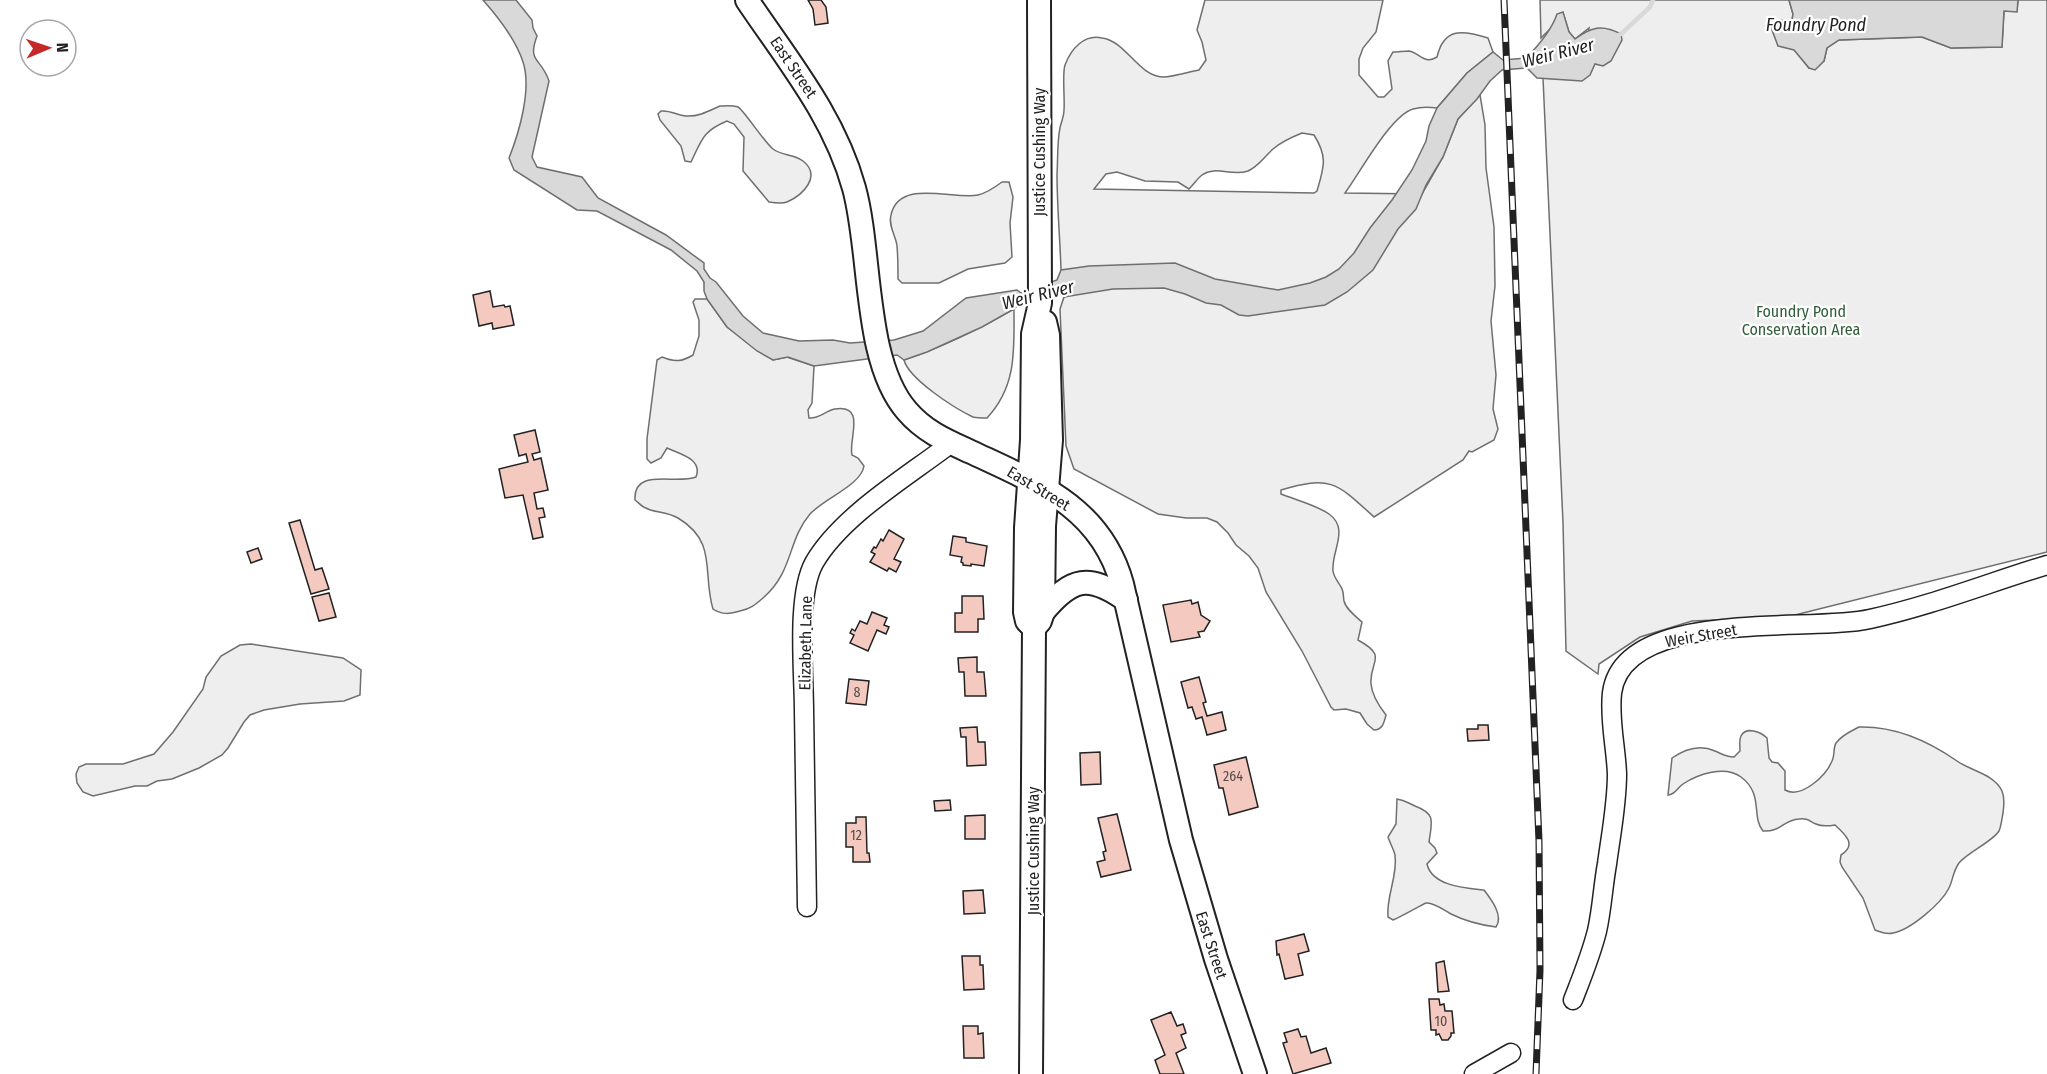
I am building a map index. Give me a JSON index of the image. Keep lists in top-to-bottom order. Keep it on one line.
{"streets":{"main road":["East Street","Justice Cushing Way"],"street":["Weir Street","Elizabeth Lane"]},"crossings":[["East Street","Justice Cushing Way"],["East Street","Elizabeth Lane"]],"water":["Foundry Pond","Weir River"],"parks":["Foundry Pond Conservation Area"],"house_numbers":["8","264","12","10"],"north":"right"}
